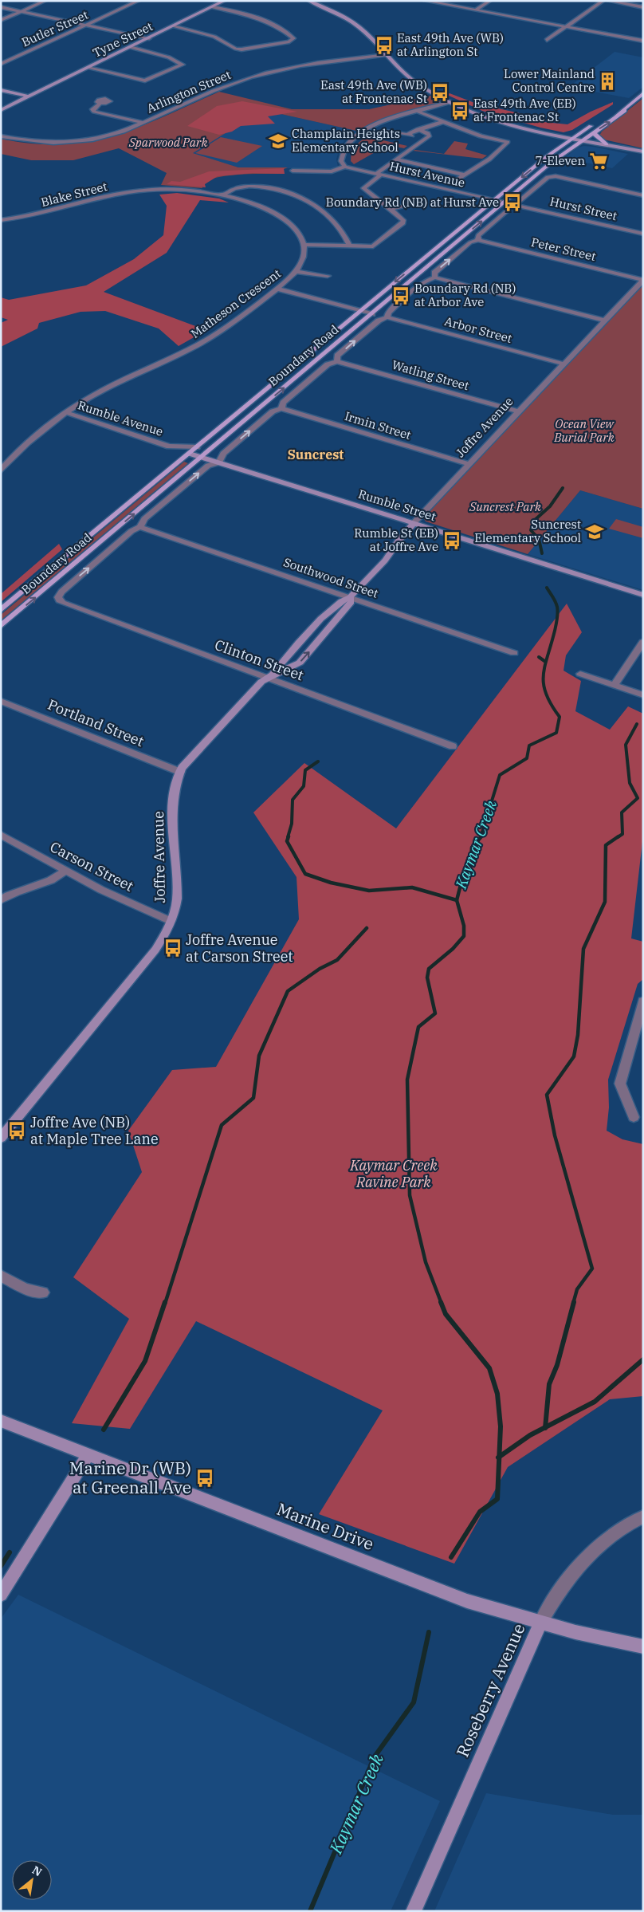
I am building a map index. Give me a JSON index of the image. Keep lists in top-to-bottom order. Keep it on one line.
{"streets":{"main road":["Boundary Road"],"street":["Butler Street","Tyne Street","Arlington Street","Hurst Avenue","Blake Street","Hurst Street","Peter Street","Matheson Crescent","Arbor Street","Watling Street","Rumble Avenue","Irmin Street","Joffre Avenue","Rumble Street","Southwood Street","Clinton Street","Portland Street","Carson Street","Marine Drive","Roseberry Avenue"]},"crossings":[["Hurst Avenue","Boundary Road"],["Hurst Street","Boundary Road"],["Peter Street","Boundary Road"],["Peter Street","Joffre Avenue"],["Matheson Crescent","Rumble Avenue"],["Arbor Street","Boundary Road"],["Arbor Street","Joffre Avenue"],["Boundary Road","Watling Street"],["Boundary Road","Rumble Avenue"],["Boundary Road","Irmin Street"],["Boundary Road","Rumble Street"],["Boundary Road","Southwood Street"],["Boundary Road","Clinton Street"],["Watling Street","Joffre Avenue"],["Rumble Avenue","Rumble Street"],["Irmin Street","Joffre Avenue"],["Joffre Avenue","Rumble Street"],["Joffre Avenue","Southwood Street"],["Joffre Avenue","Clinton Street"],["Joffre Avenue","Portland Street"],["Joffre Avenue","Carson Street"],["Marine Drive","Roseberry Avenue"]],"districts":["Suncrest"],"water":["Kaymar Creek"],"parks":["Sparwood Park","Ocean View Burial Park","Suncrest Park","Kaymar Creek Ravine Park"],"places":{"bus stop":["East 49th Ave (WB) at Arlington St","East 49th Ave (WB) at Frontenac St","East 49th Ave (EB) at Frontenac St","Boundary Rd (NB) at Hurst Ave","Boundary Rd (NB) at Arbor Ave","Rumble St (EB) at Joffre Ave","Joffre Avenue at Carson Street","Joffre Ave (NB) at Maple Tree Lane","Marine Dr (WB) at Greenall Ave"],"building":["Lower Mainland Control Centre"],"school or university":["Champlain Heights Elementary School","Suncrest Elementary School"],"supermarket":["7-Eleven"]},"north":"top right"}
